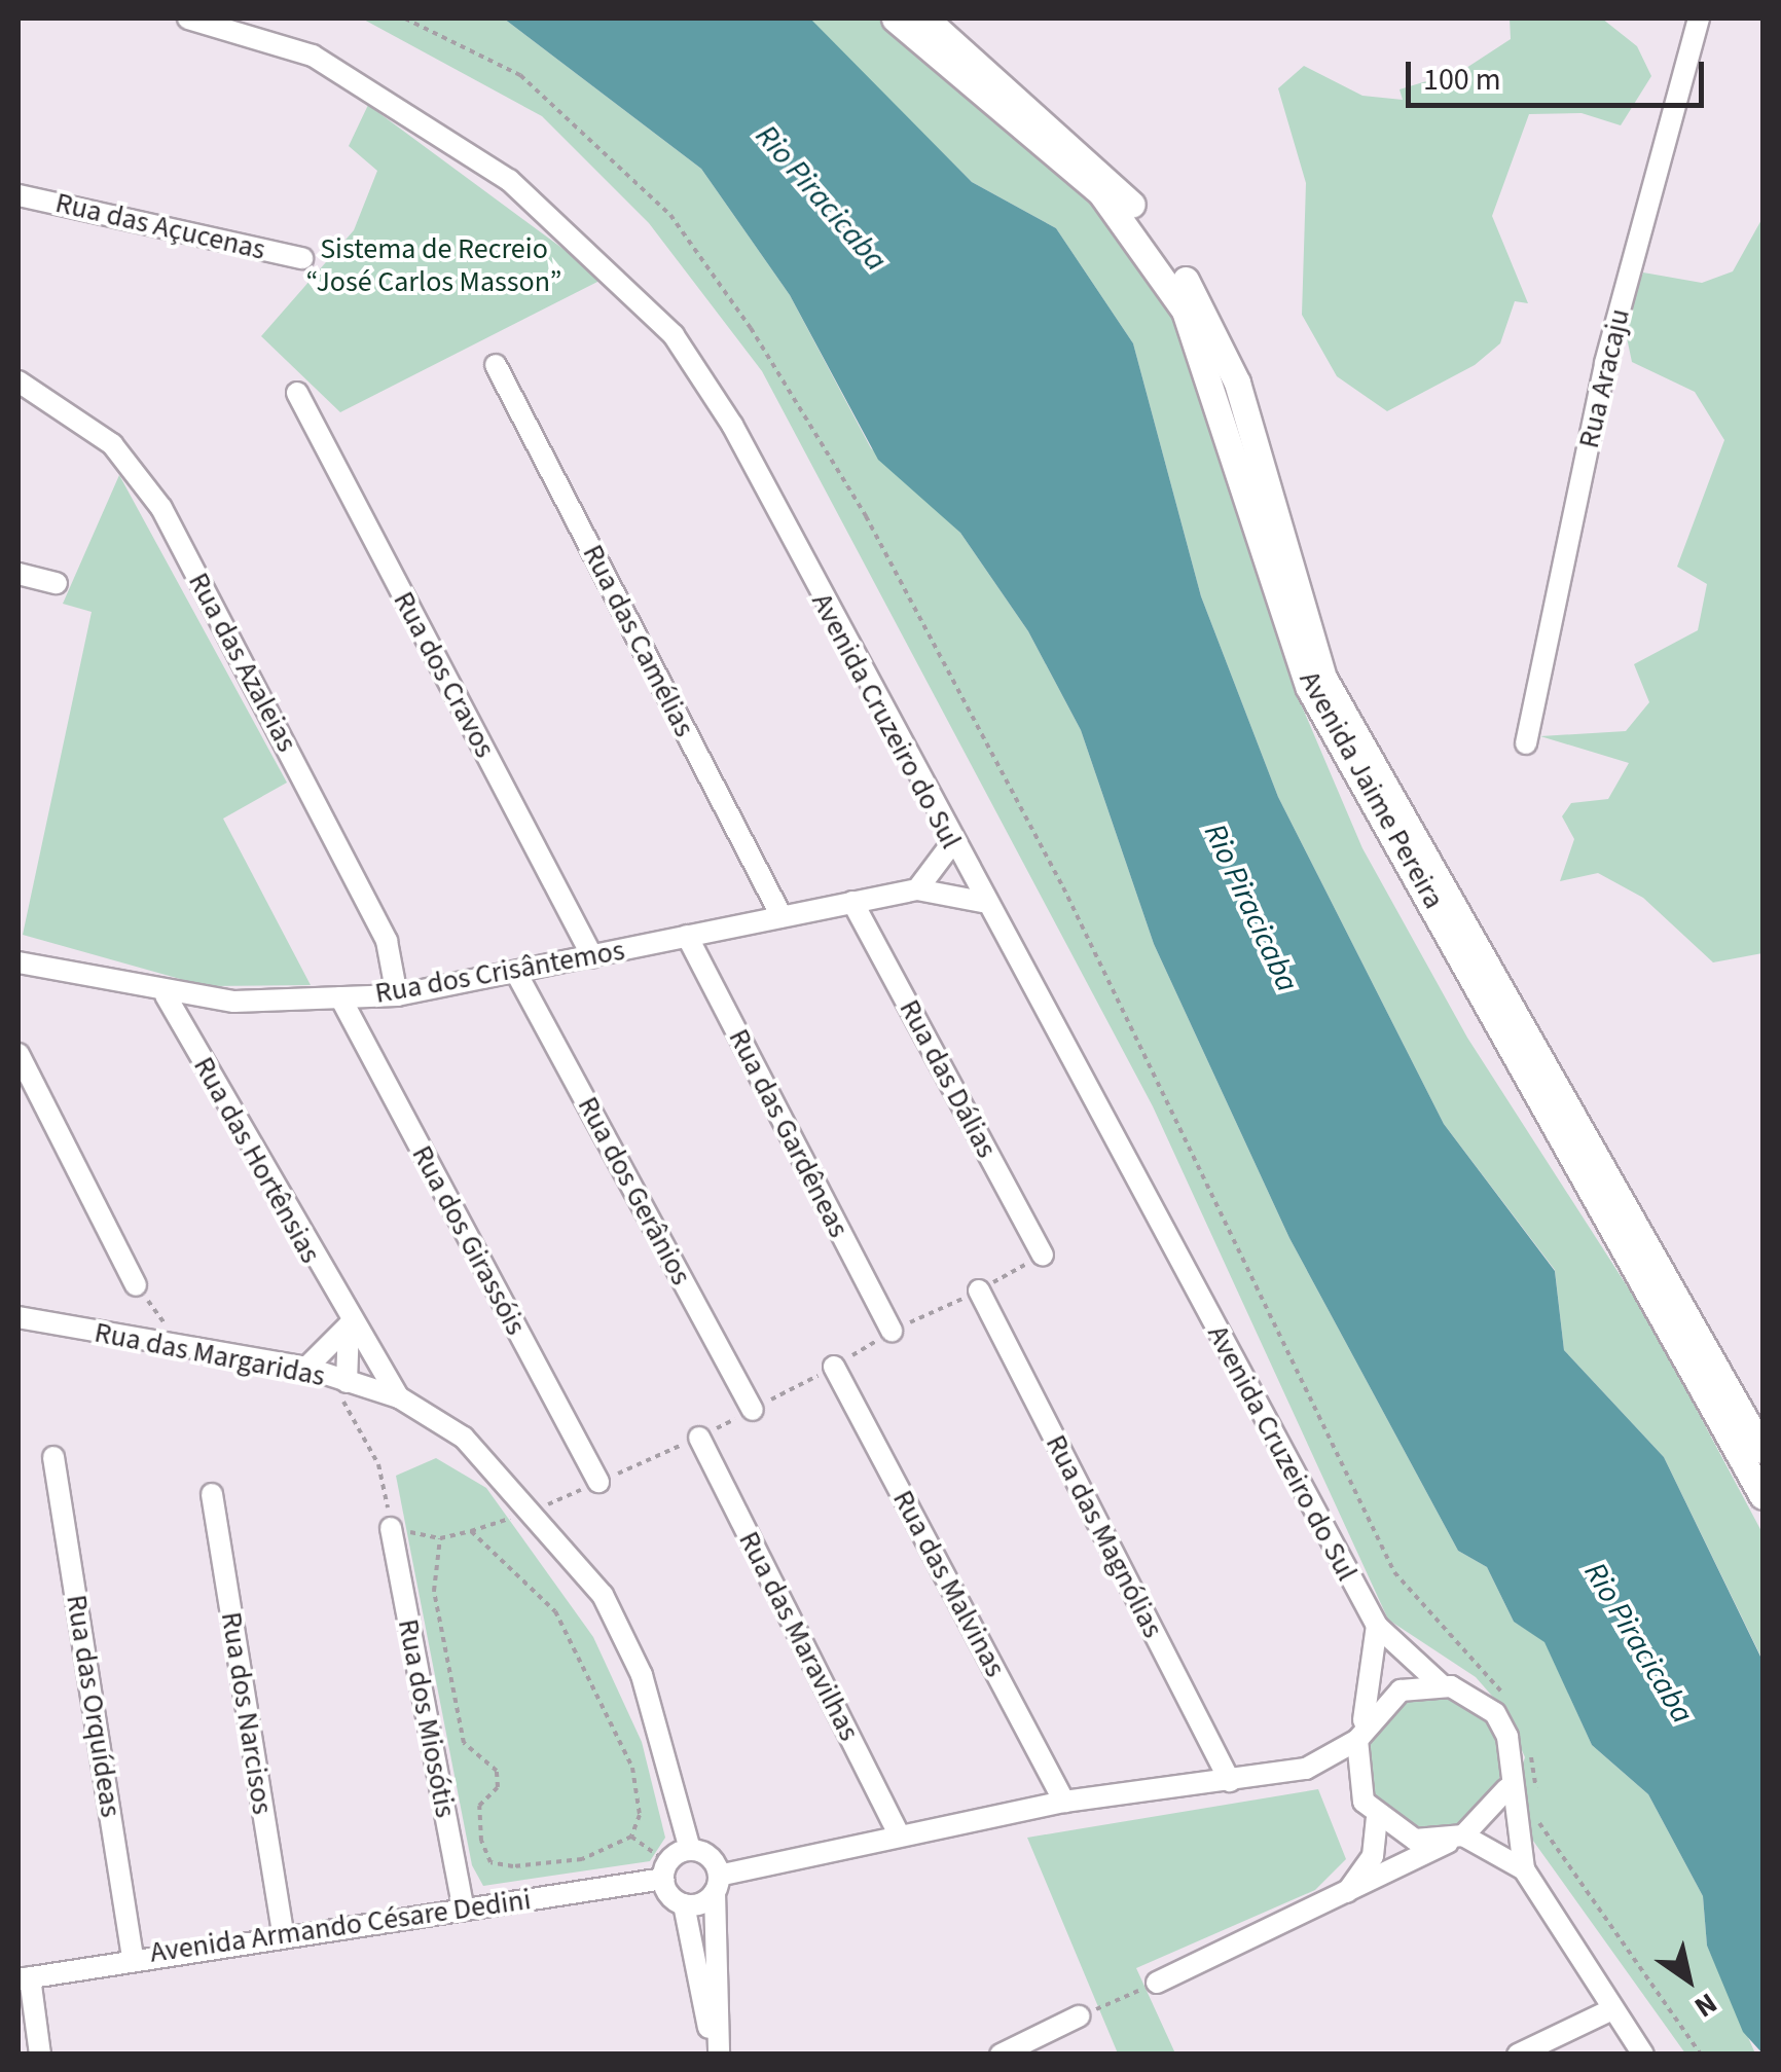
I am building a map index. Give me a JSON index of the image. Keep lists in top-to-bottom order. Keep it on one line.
{"streets":{"main road":["Avenida Jaime Pereira"],"street":["Rua das Açucenas","Rua Aracaju","Rua das Camélias","Rua das Azaleias","Rua dos Cravos","Avenida Cruzeiro do Sul","Rua dos Crisântemos","Rua das Dálias","Rua das Gardêneas","Rua das Hortênsias","Rua dos Gerânios","Rua dos Girassóis","Rua das Margaridas","Rua das Magnólias","Rua das Malvinas","Rua das Maravilhas","Rua das Orquídeas","Rua dos Narcisos","Rua dos Miosótis","Avenida Armando Césare Dedini"]},"crossings":[["Rua das Camélias","Rua dos Crisântemos"],["Rua das Azaleias","Rua dos Crisântemos"],["Rua dos Cravos","Rua dos Crisântemos"],["Avenida Cruzeiro do Sul","Rua dos Crisântemos"],["Rua dos Crisântemos","Rua das Dálias"],["Rua dos Crisântemos","Rua das Gardêneas"],["Rua dos Crisântemos","Rua das Hortênsias"],["Rua dos Crisântemos","Rua dos Gerânios"],["Rua dos Crisântemos","Rua dos Girassóis"],["Rua das Hortênsias","Rua das Margaridas"],["Rua das Orquídeas","Avenida Armando Césare Dedini"],["Rua dos Narcisos","Avenida Armando Césare Dedini"],["Rua dos Miosótis","Avenida Armando Césare Dedini"]],"water":["Rio Piracicaba"],"parks":["Sistema de Recreio “José Carlos Masson”"],"scale_bar":"100 m","north":"bottom right"}
